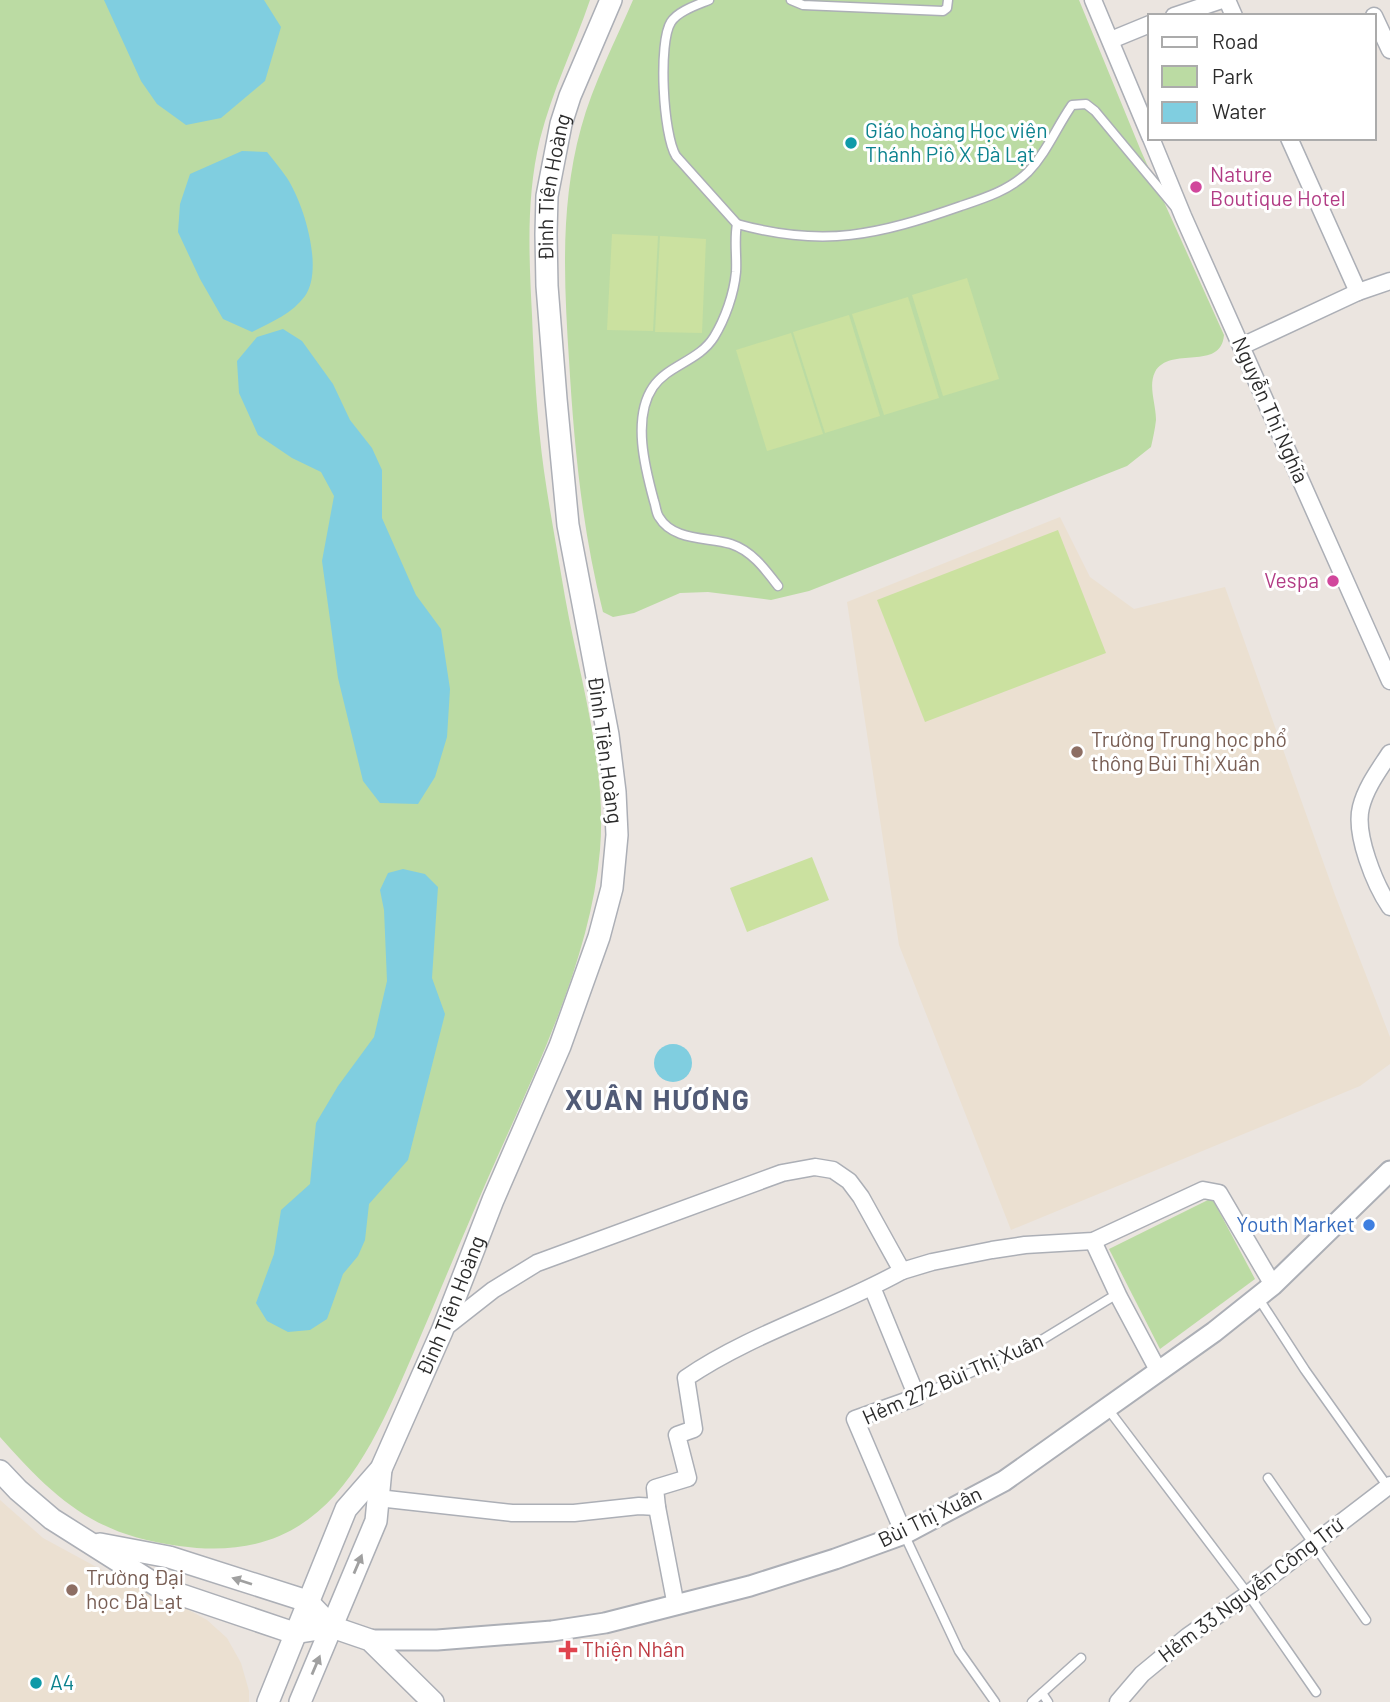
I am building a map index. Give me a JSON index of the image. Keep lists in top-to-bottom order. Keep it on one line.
{"streets":{"main road":["Đinh Tiên Hoàng"],"street":["Nguyễn Thị Nghĩa","Hẻm 272 Bùi Thị Xuân","Bùi Thị Xuân","Hẻm 33 Nguyễn Công Trứ"]},"crossings":[["Hẻm 272 Bùi Thị Xuân","Bùi Thị Xuân"]],"districts":["XUÂN HƯƠNG"],"places":{"other":["Giáo hoàng Học viện Thánh Piô X Đà Lạt","Nature Boutique Hotel","Vespa","Trường Trung học phổ thông Bùi Thị Xuân","Youth Market","Trường Đại học Đà Lạt","A4"],"health":["Thiện Nhân"]},"legend":["Road","Park","Water"]}
